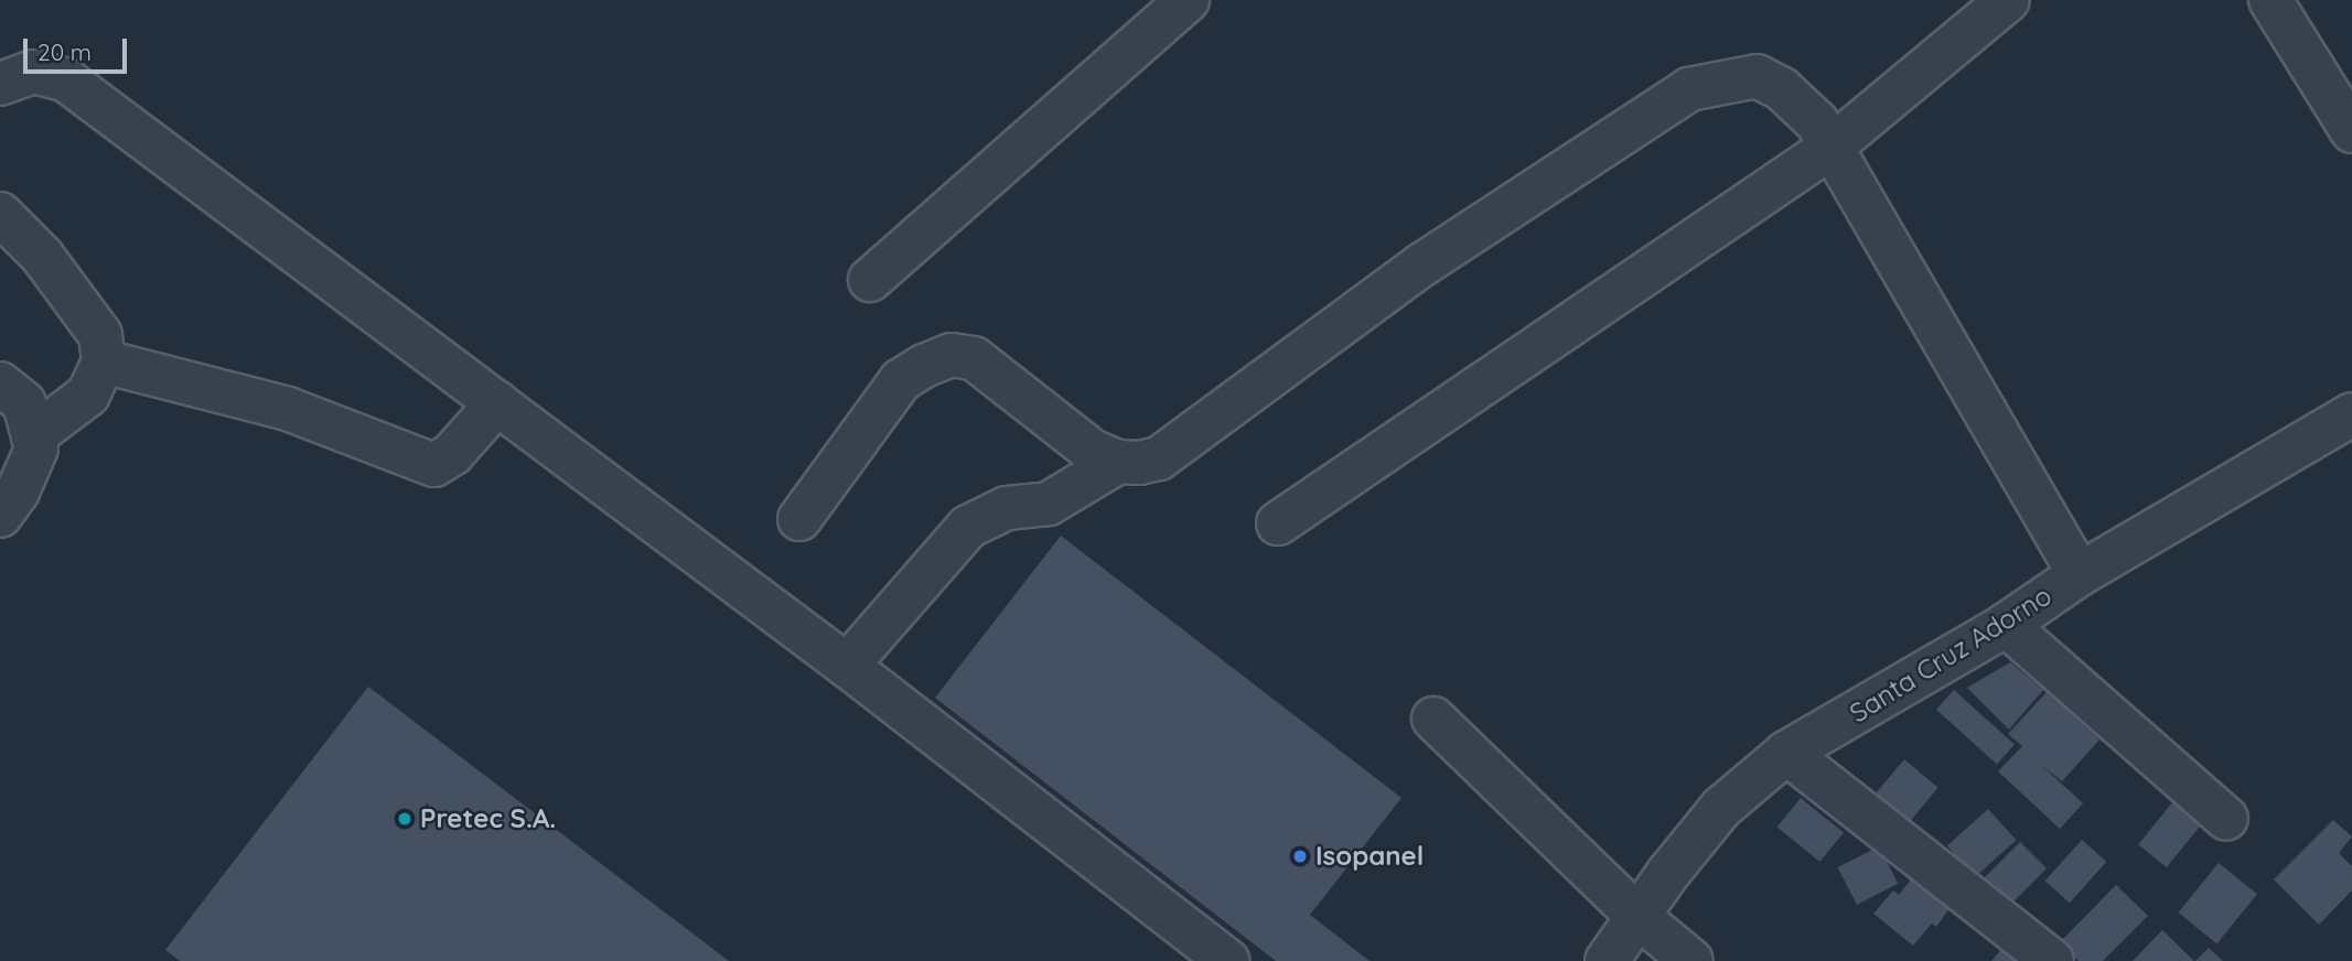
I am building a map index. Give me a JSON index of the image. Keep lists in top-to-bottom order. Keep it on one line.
{"streets":{"street":["Santa Cruz Adorno"]},"places":["Pretec S.A.","Isopanel"],"scale_bar":"20 m"}
